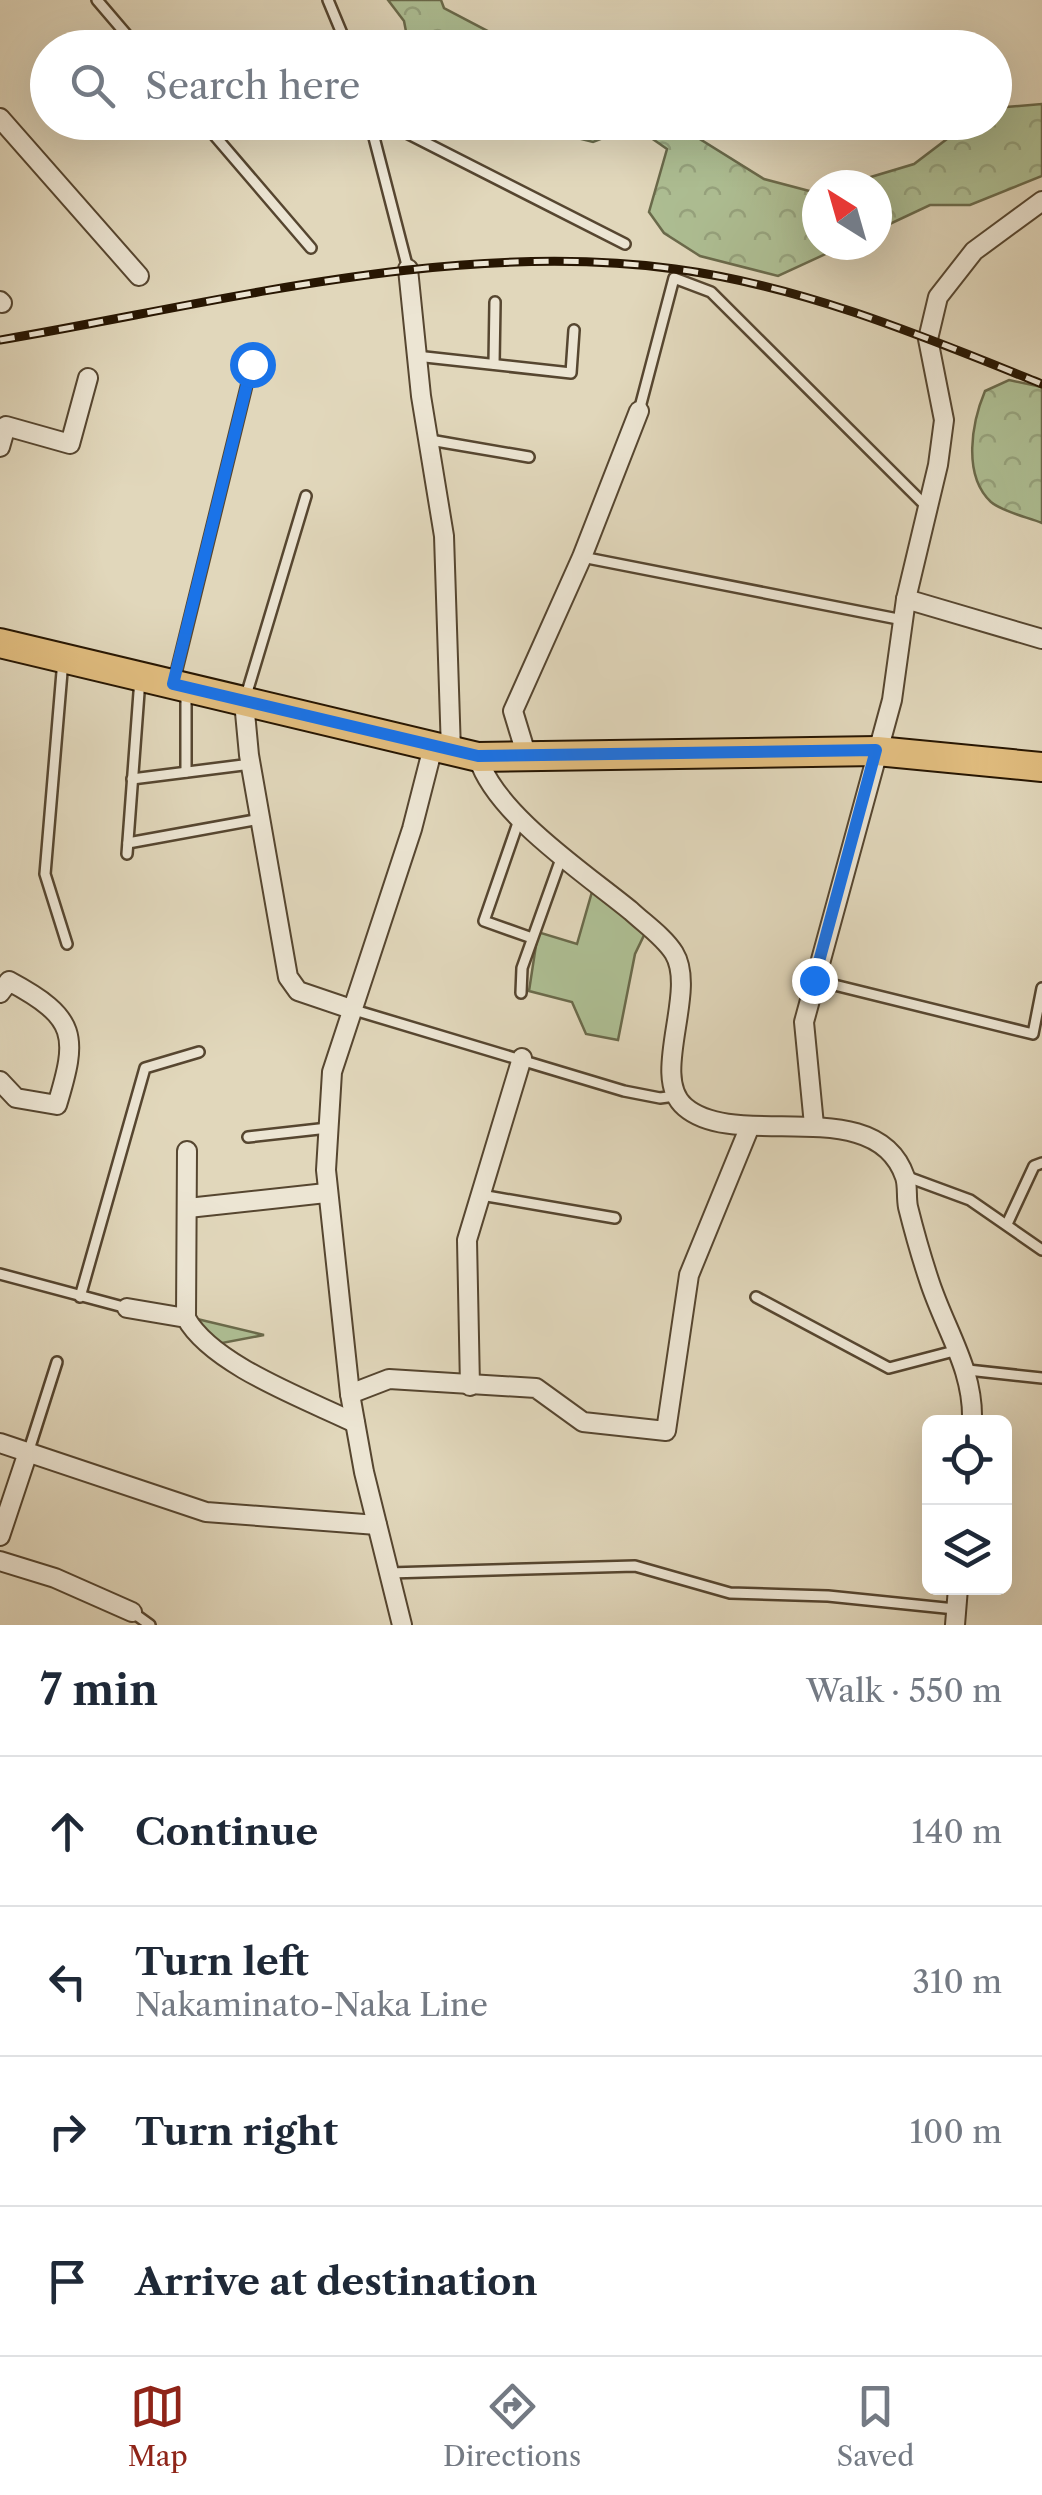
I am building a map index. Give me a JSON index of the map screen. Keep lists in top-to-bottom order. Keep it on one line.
{"north":"top left","page":{"search":"Search here","heading":["7 min","Walk · 550 m"],"list":[["Continue","140 m"],["Turn left","Nakaminato-Naka Line","310 m"],["Turn right","100 m"],"Arrive at destination"],"nav":["Map","Directions","Saved"]}}
